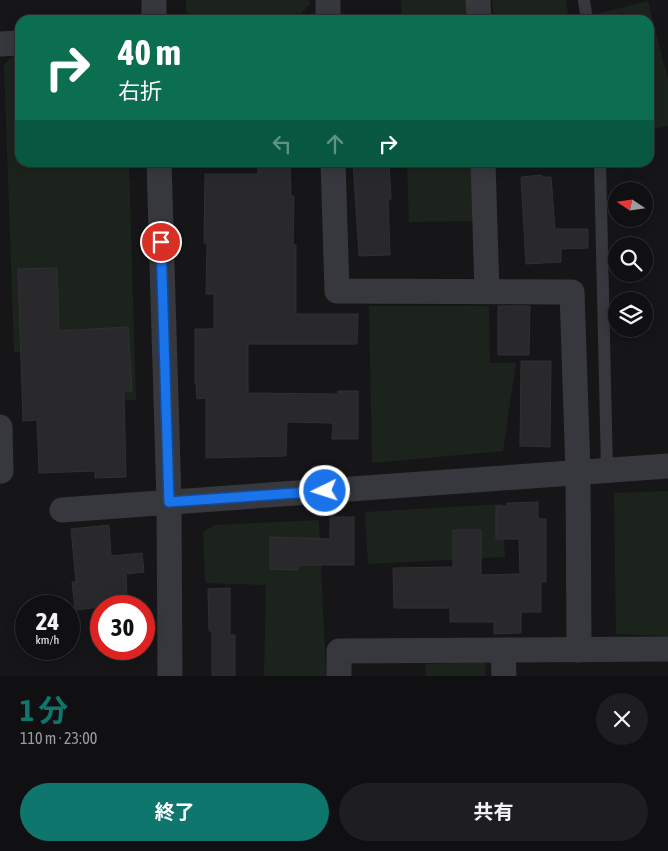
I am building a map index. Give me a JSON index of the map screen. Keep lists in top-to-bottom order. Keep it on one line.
{"north":"left","page":{"turn":["40 m","右折"],"speed":"24 km/h","limit":"30","heading":["1 分","110 m · 23:00"],"buttons":["終了","共有"]}}
